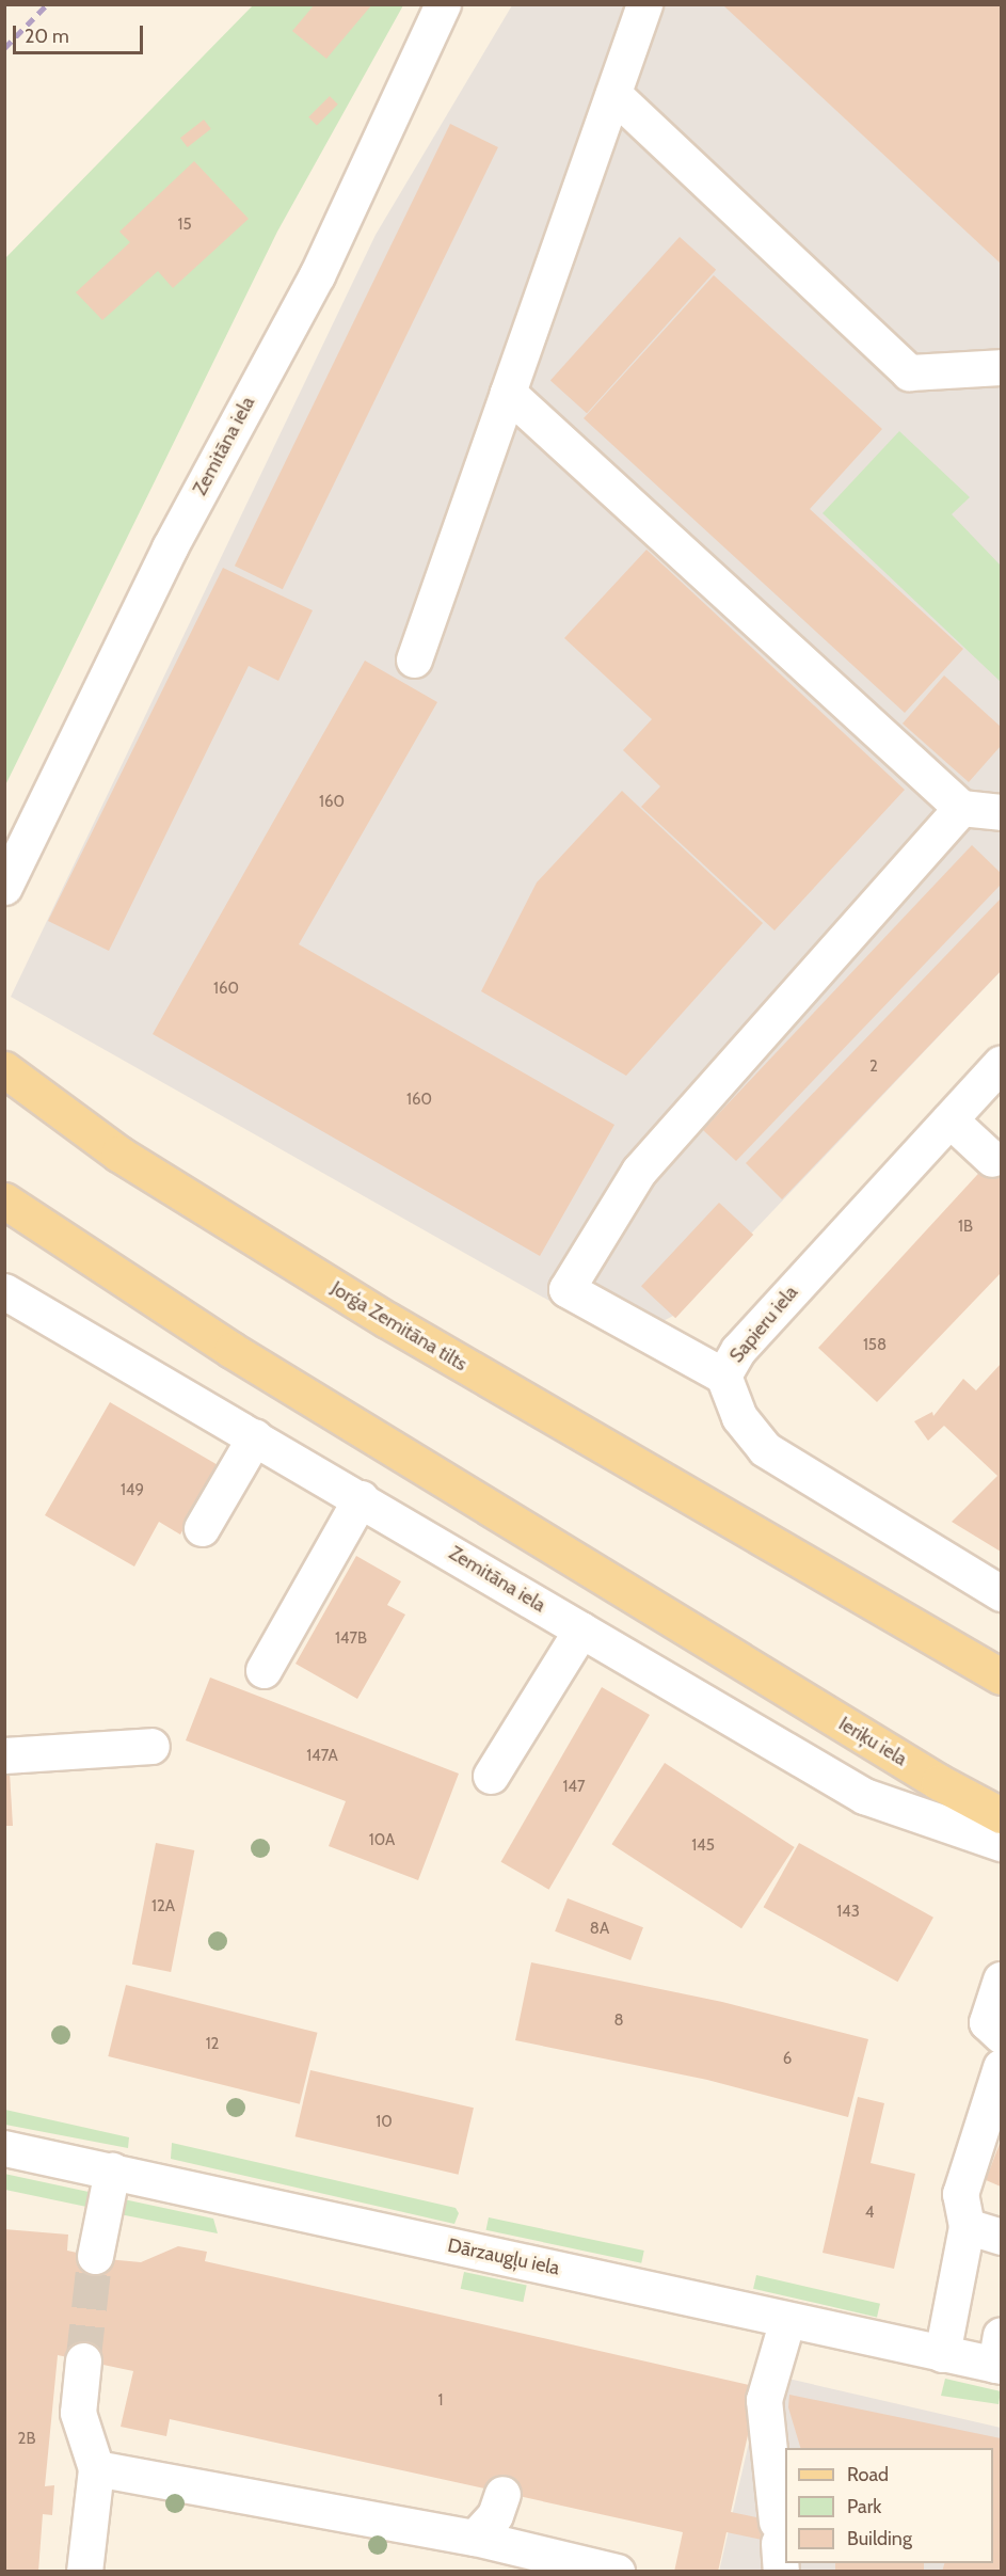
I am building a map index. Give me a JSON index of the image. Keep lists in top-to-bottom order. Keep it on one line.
{"streets":{"main road":["Jorģa Zemitāna tilts","Ieriķu iela"],"street":["Zemitāna iela","Sapieru iela","Dārzaugļu iela"]},"house_numbers":["15","160","160","2","160","1B","158","149","147B","147A","147","10A","145","12A","143","8A","8","12","6","10","4","1","2B"],"legend":["Road","Park","Building"],"scale_bar":"20 m"}
